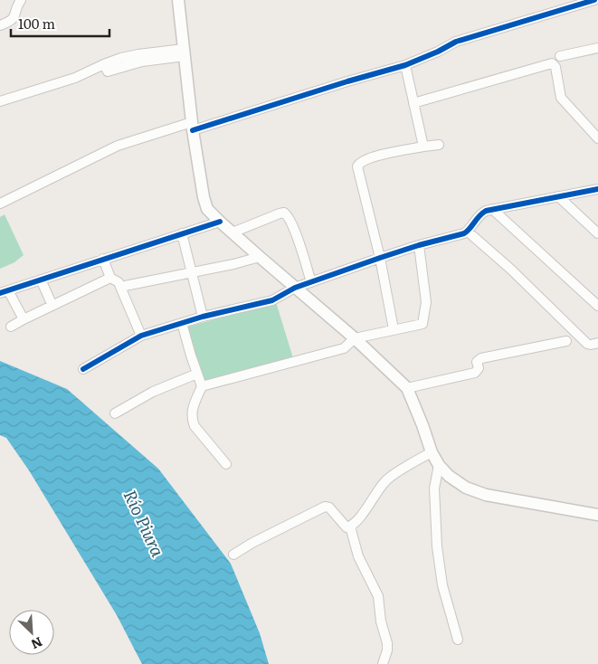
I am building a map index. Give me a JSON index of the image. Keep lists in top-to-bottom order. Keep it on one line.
{"water":["Río Piura"],"scale_bar":"100 m","north":"bottom right"}
